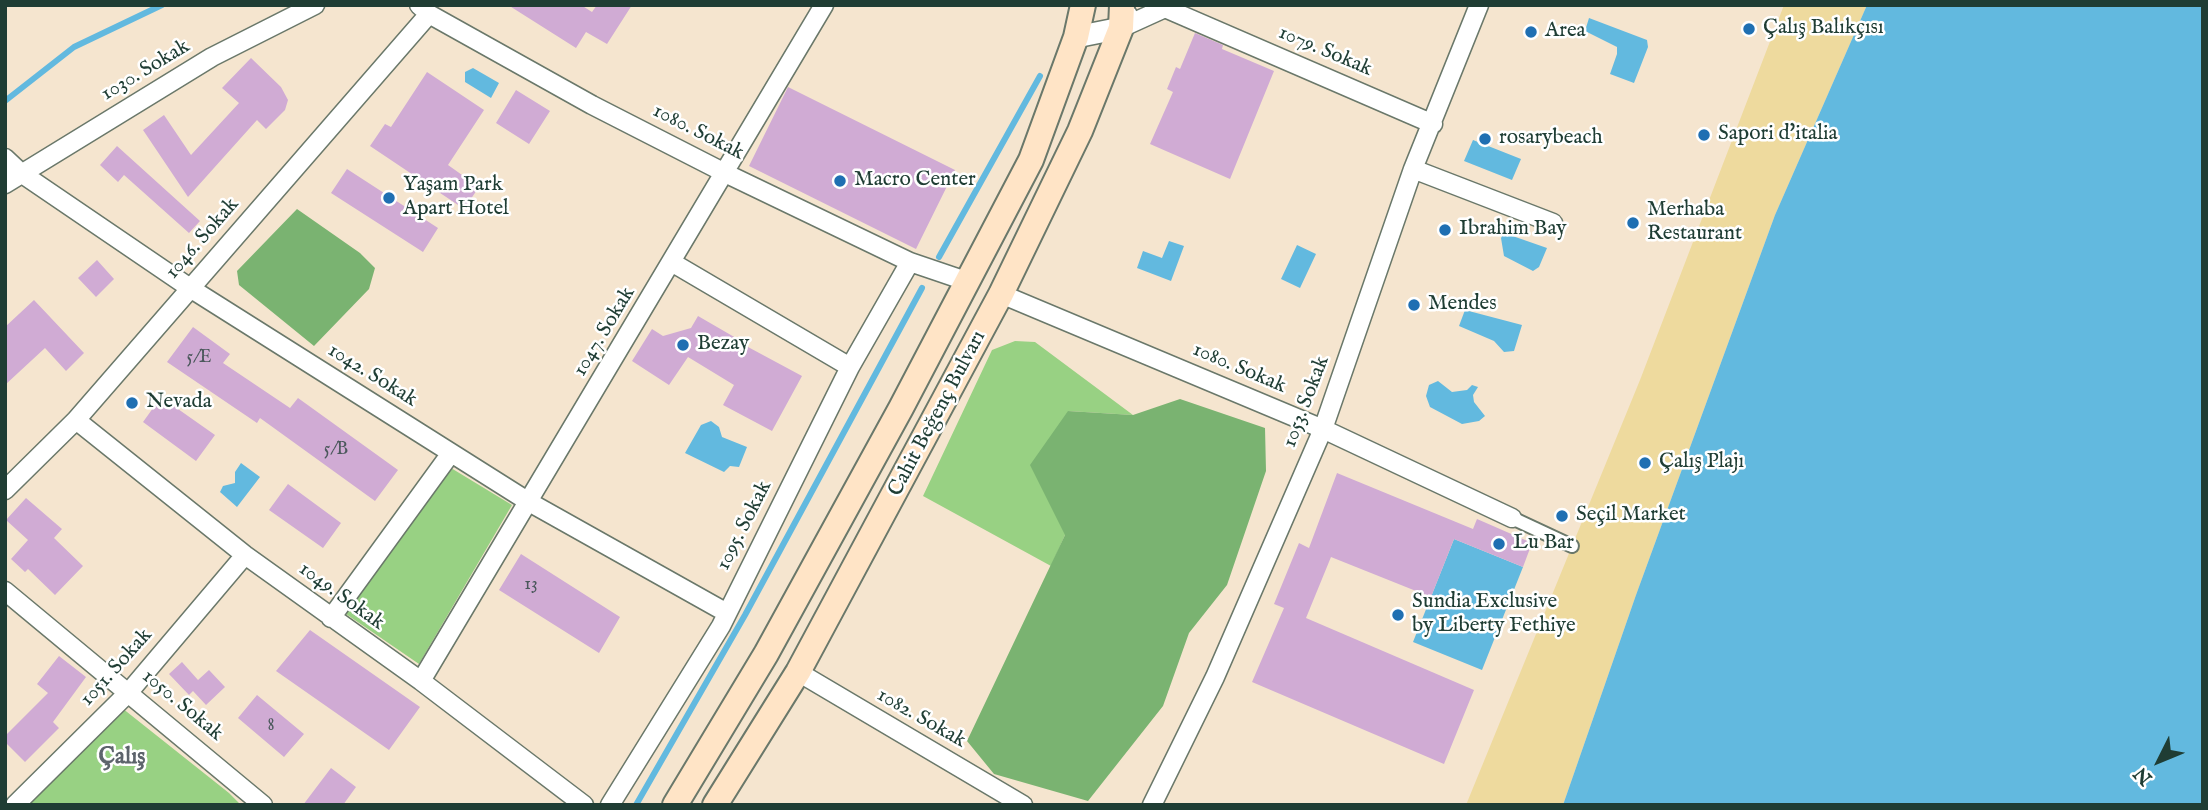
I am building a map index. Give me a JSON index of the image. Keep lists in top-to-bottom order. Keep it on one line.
{"streets":{"main road":["Cahit Beğenç Bulvarı"],"street":["1079. Sokak","1030. Sokak","1080. Sokak","1046. Sokak","1047. Sokak","1042. Sokak","1053. Sokak","1095. Sokak","1049. Sokak","1051. Sokak","1050. Sokak","1082. Sokak"]},"crossings":[["1079. Sokak","1053. Sokak"],["1079. Sokak","Cahit Beğenç Bulvarı"],["1030. Sokak","1042. Sokak"],["1080. Sokak","1046. Sokak"],["1080. Sokak","1047. Sokak"],["1080. Sokak","1053. Sokak"],["1080. Sokak","Cahit Beğenç Bulvarı"],["1080. Sokak","1095. Sokak"],["1046. Sokak","1042. Sokak"],["1046. Sokak","1049. Sokak"],["1047. Sokak","1042. Sokak"],["1047. Sokak","1049. Sokak"],["1042. Sokak","1095. Sokak"],["Cahit Beğenç Bulvarı","1082. Sokak"],["1049. Sokak","1051. Sokak"],["1051. Sokak","1050. Sokak"]],"districts":["Çalış"],"places":["Çalış Balıkçısı","Area","Sapori d'italia","rosarybeach","Macro Center","Yaşam Park Apart Hotel","Merhaba Restaurant","Ibrahim Bay","Mendes","Bezay","Nevada","Çalış Plajı","Seçil Market","Lu Bar","Sundia Exclusive by Liberty Fethiye"],"house_numbers":["5/E","5/B","13","8"],"north":"bottom left"}
